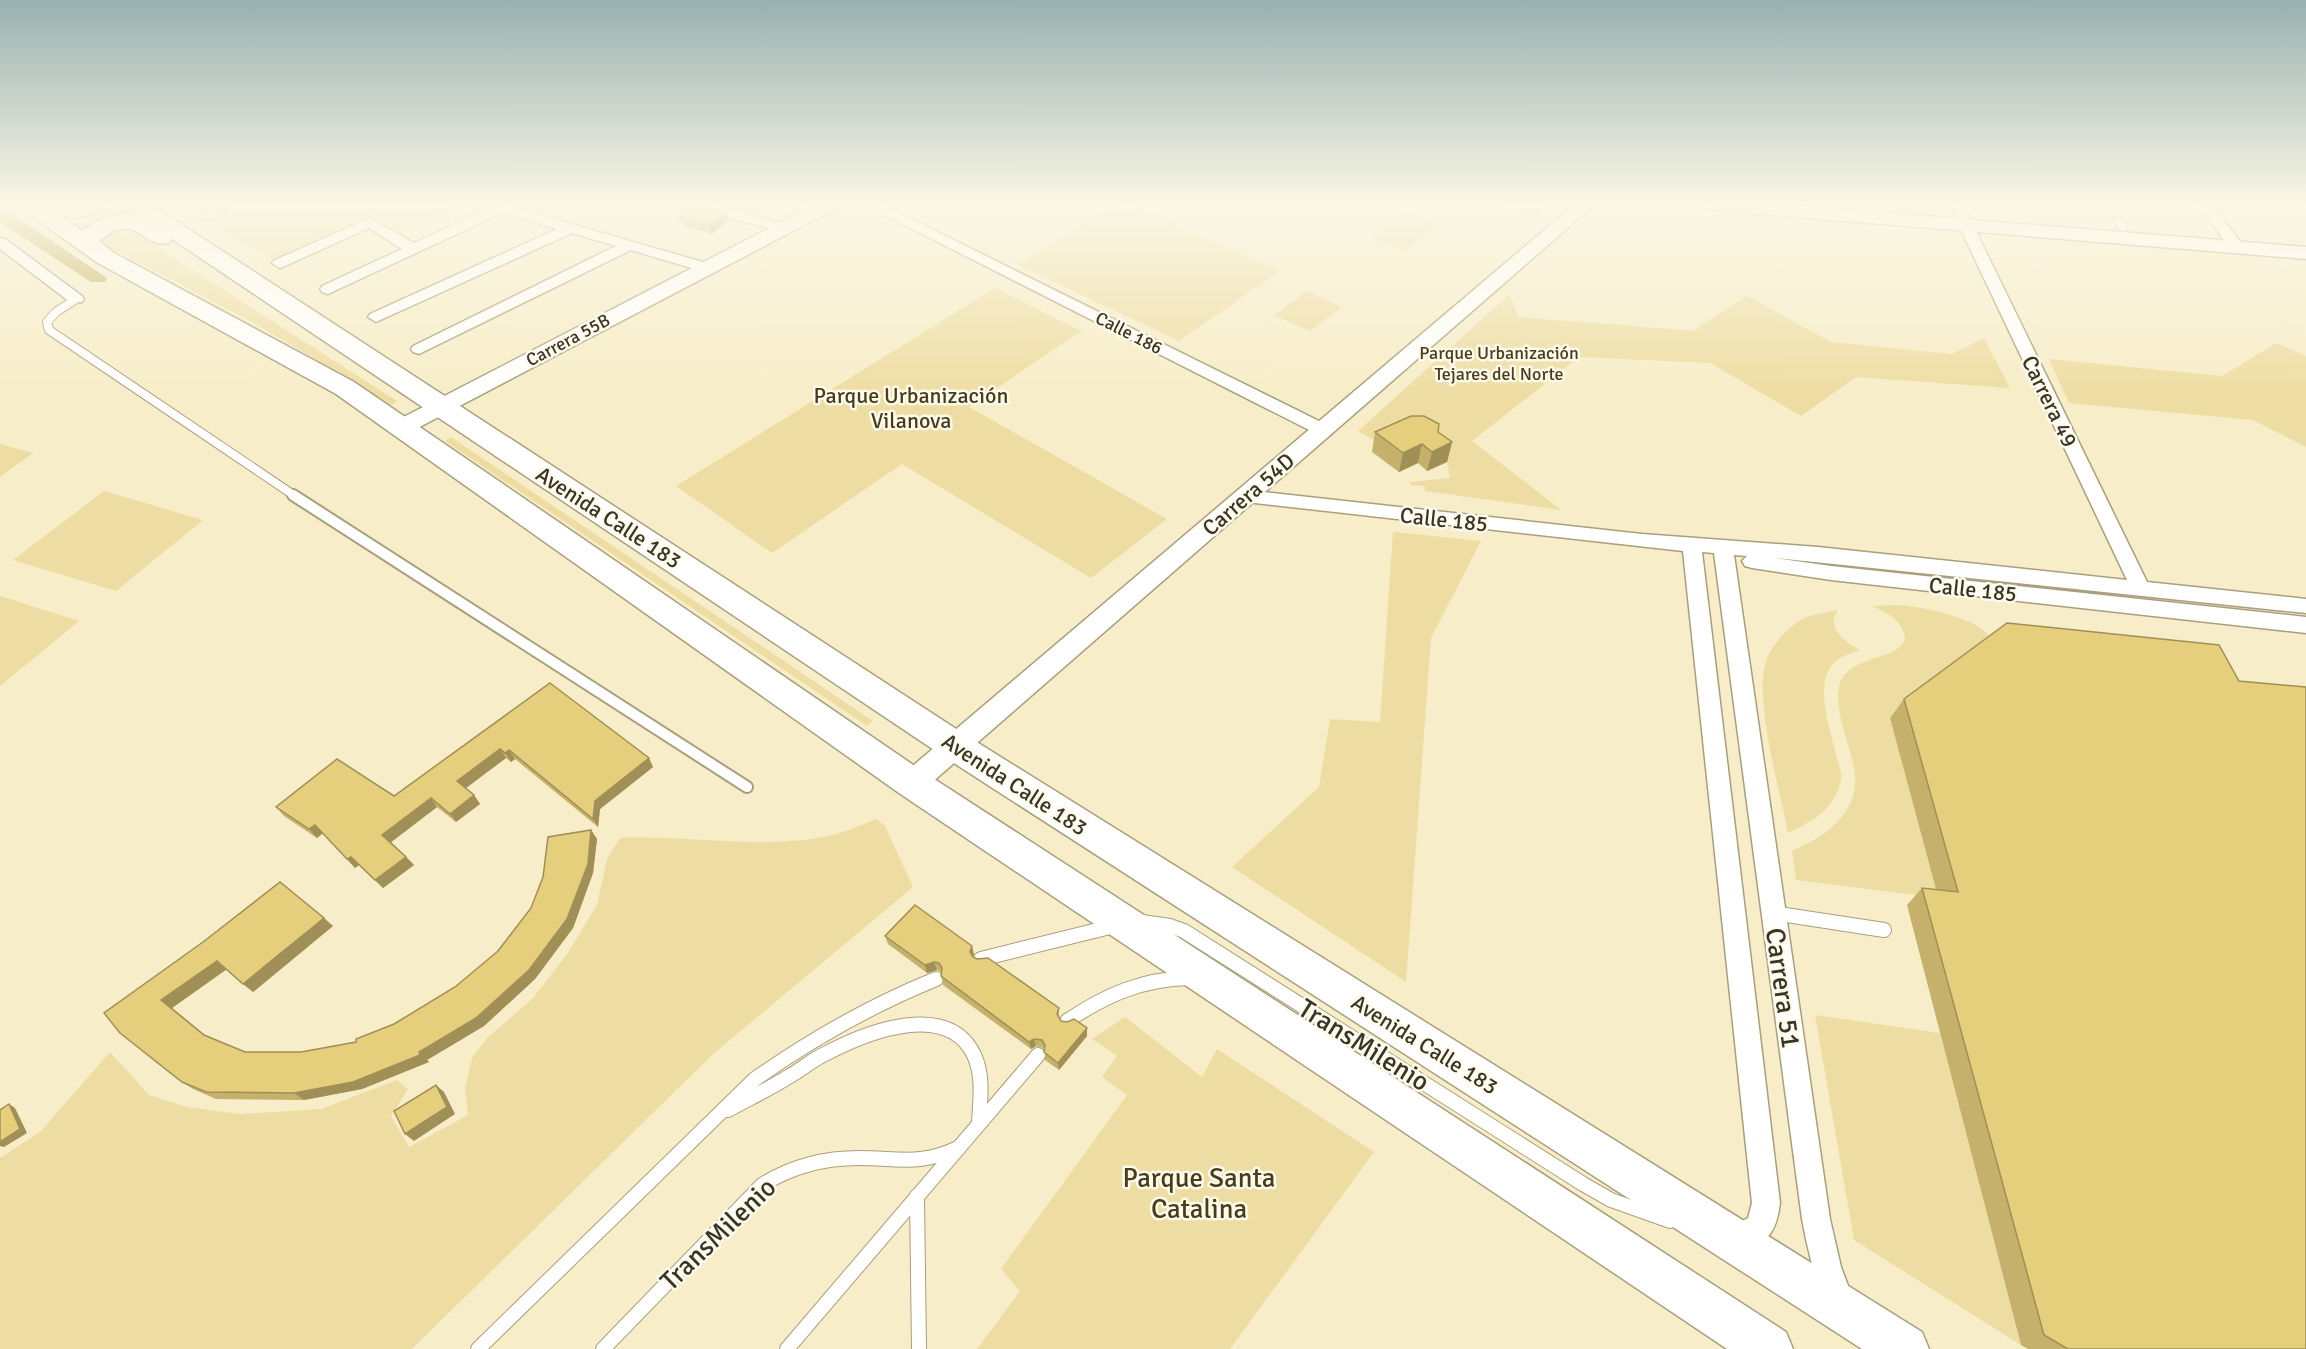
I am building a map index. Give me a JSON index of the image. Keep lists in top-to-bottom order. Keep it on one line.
{"streets":{"main road":["Avenida Calle 183"],"street":["Calle 186","Carrera 55B","Carrera 49","Carrera 54D","Calle 185","Carrera 51"],"lane":["TransMilenio"]},"crossings":[["Calle 186","Carrera 54D"],["Carrera 55B","Avenida Calle 183"],["Carrera 49","Calle 185"],["Carrera 54D","Avenida Calle 183"],["Carrera 54D","Calle 185"],["Avenida Calle 183","Carrera 51"],["Avenida Calle 183","TransMilenio"],["Calle 185","Carrera 51"],["Carrera 51","TransMilenio"]],"parks":["Parque Urbanización Tejares del Norte","Parque Urbanización Vilanova","Parque Santa Catalina"]}
